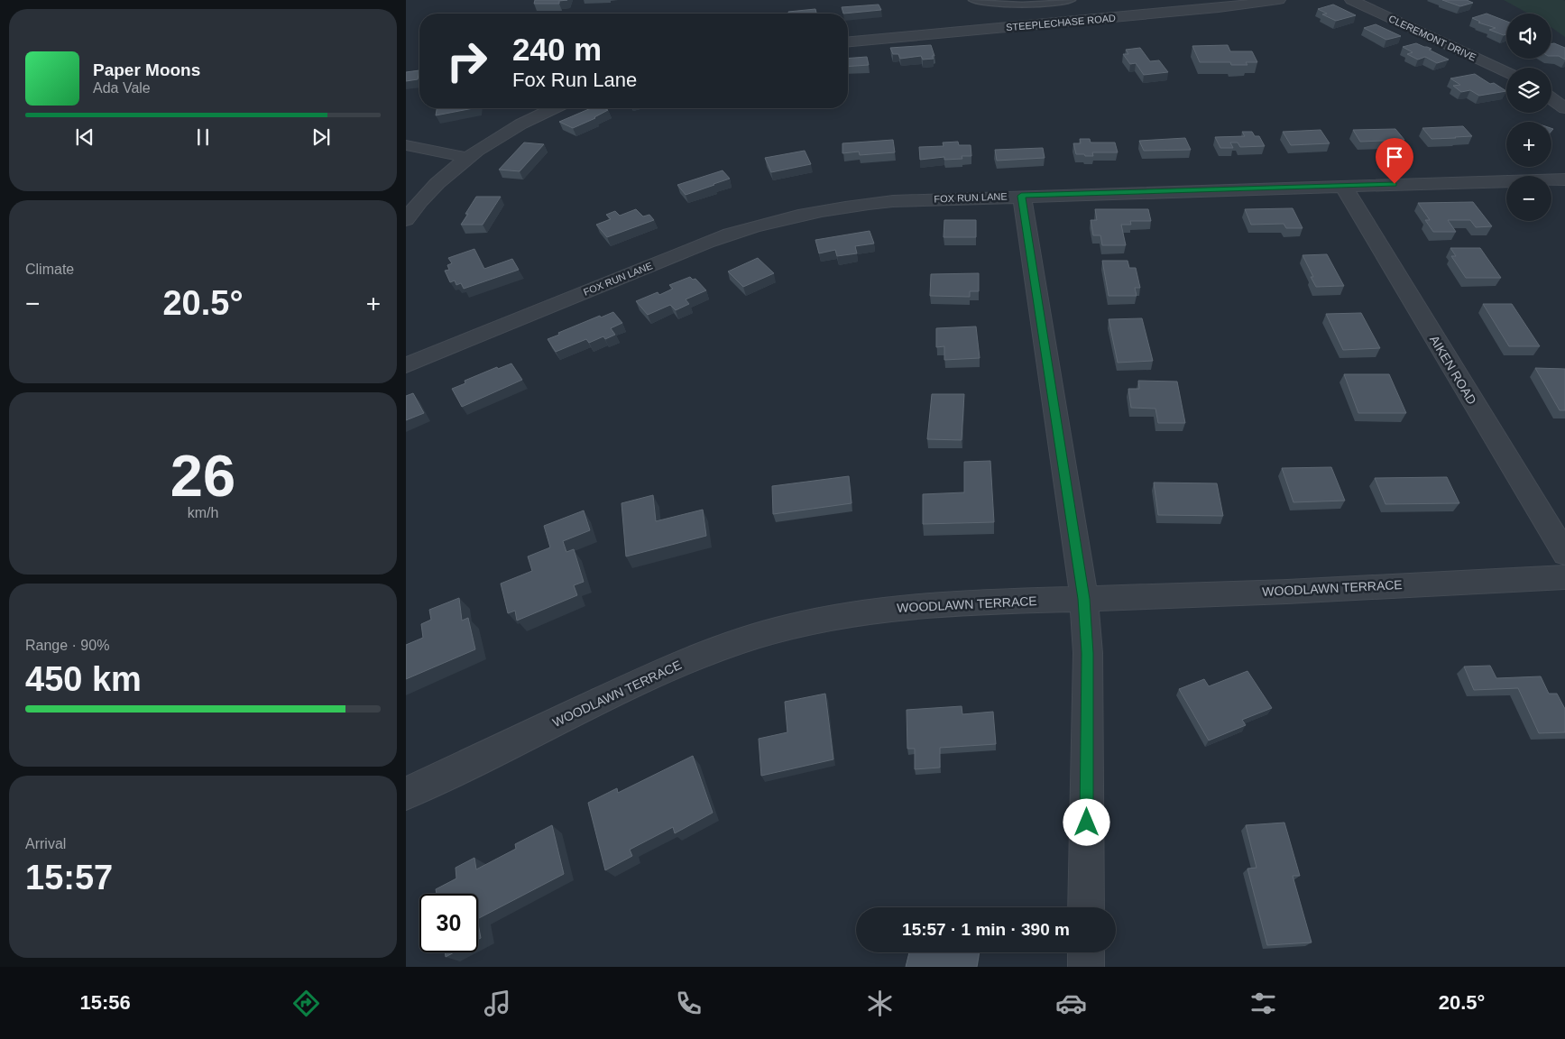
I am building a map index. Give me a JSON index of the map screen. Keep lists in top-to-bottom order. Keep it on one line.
{"streets":{"street":["STEEPLECHASE ROAD","CLEREMONT DRIVE","FOX RUN LANE","AIKEN ROAD","WOODLAWN TERRACE"]},"crossings":[["FOX RUN LANE","AIKEN ROAD"]],"page":{"map_buttons":["+","−"],"turn":["240 m","Fox Run Lane"],"song":["Paper Moons","Ada Vale"],"tile":["Climate",["26","km/h"],["Range · 90%","450 km"],["Arrival","15:57"]],"heat":["−","20.5°","+"],"limit":"30","trip":"15:57 · 1 min · 390 m","tabs":["15:56","20.5°"]}}
